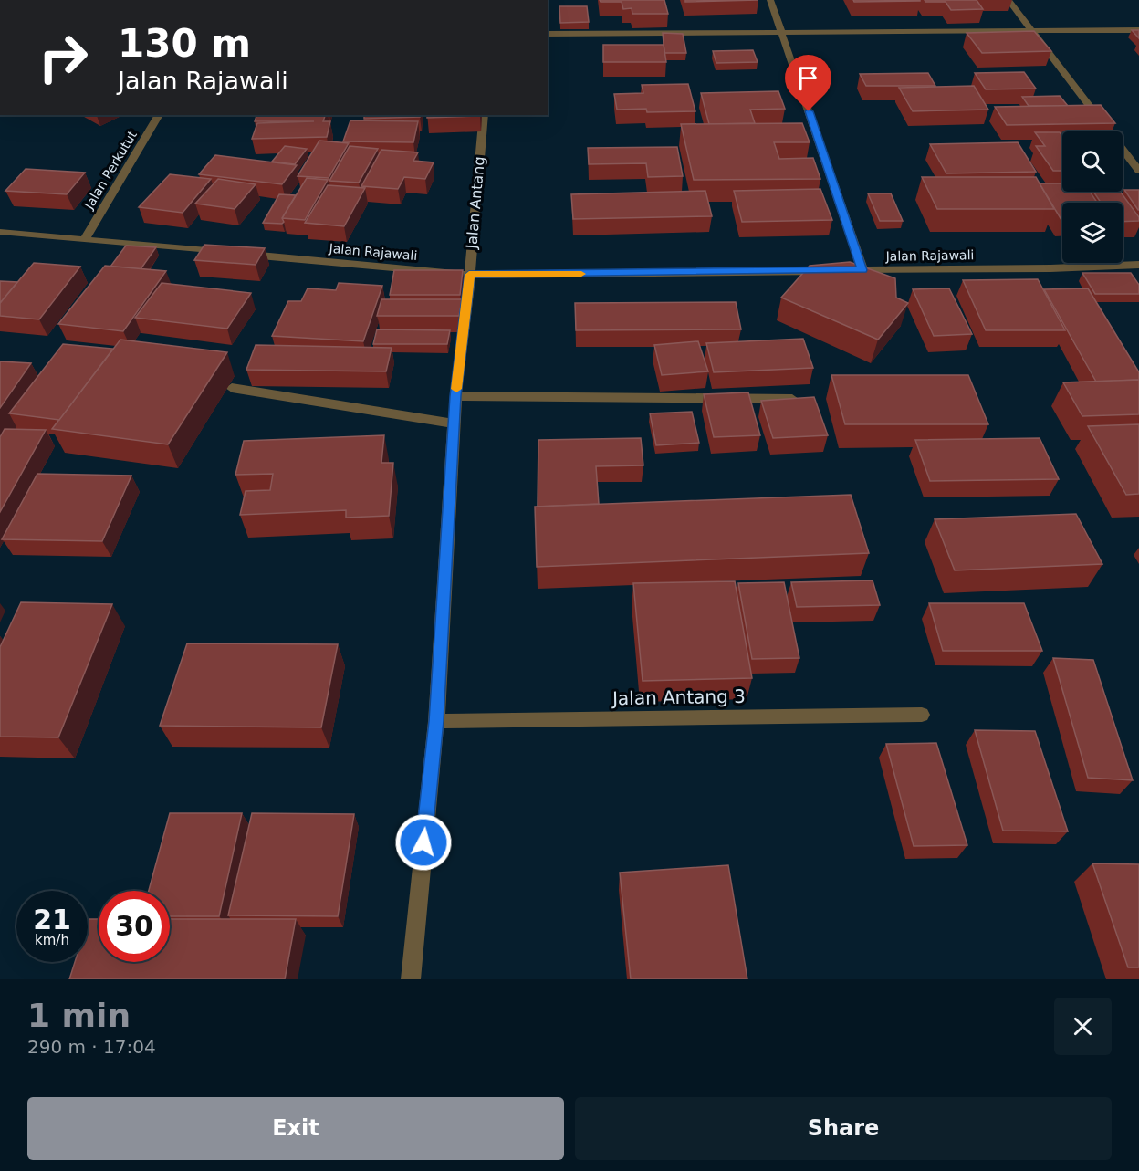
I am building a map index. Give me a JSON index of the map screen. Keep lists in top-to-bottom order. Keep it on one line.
{"streets":{"street":["Jalan Perkutut","Jalan Antang","Jalan Rajawali","Jalan Antang 3"]},"crossings":[["Jalan Perkutut","Jalan Rajawali"],["Jalan Antang","Jalan Rajawali"],["Jalan Antang","Jalan Antang 3"]],"page":{"turn":["130 m","Jalan Rajawali"],"speed":"21 km/h","limit":"30","heading":["1 min","290 m · 17:04"],"buttons":["Exit","Share"]}}
